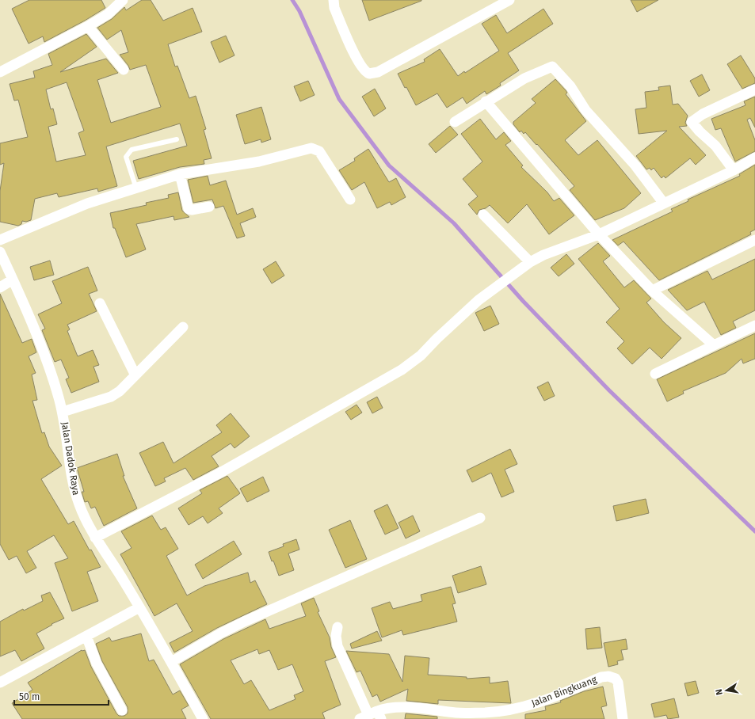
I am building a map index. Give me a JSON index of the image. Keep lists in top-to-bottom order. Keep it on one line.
{"streets":{"street":["Jalan Dadok Raya","Jalan Bingkuang"]},"scale_bar":"50 m","north":"left"}
